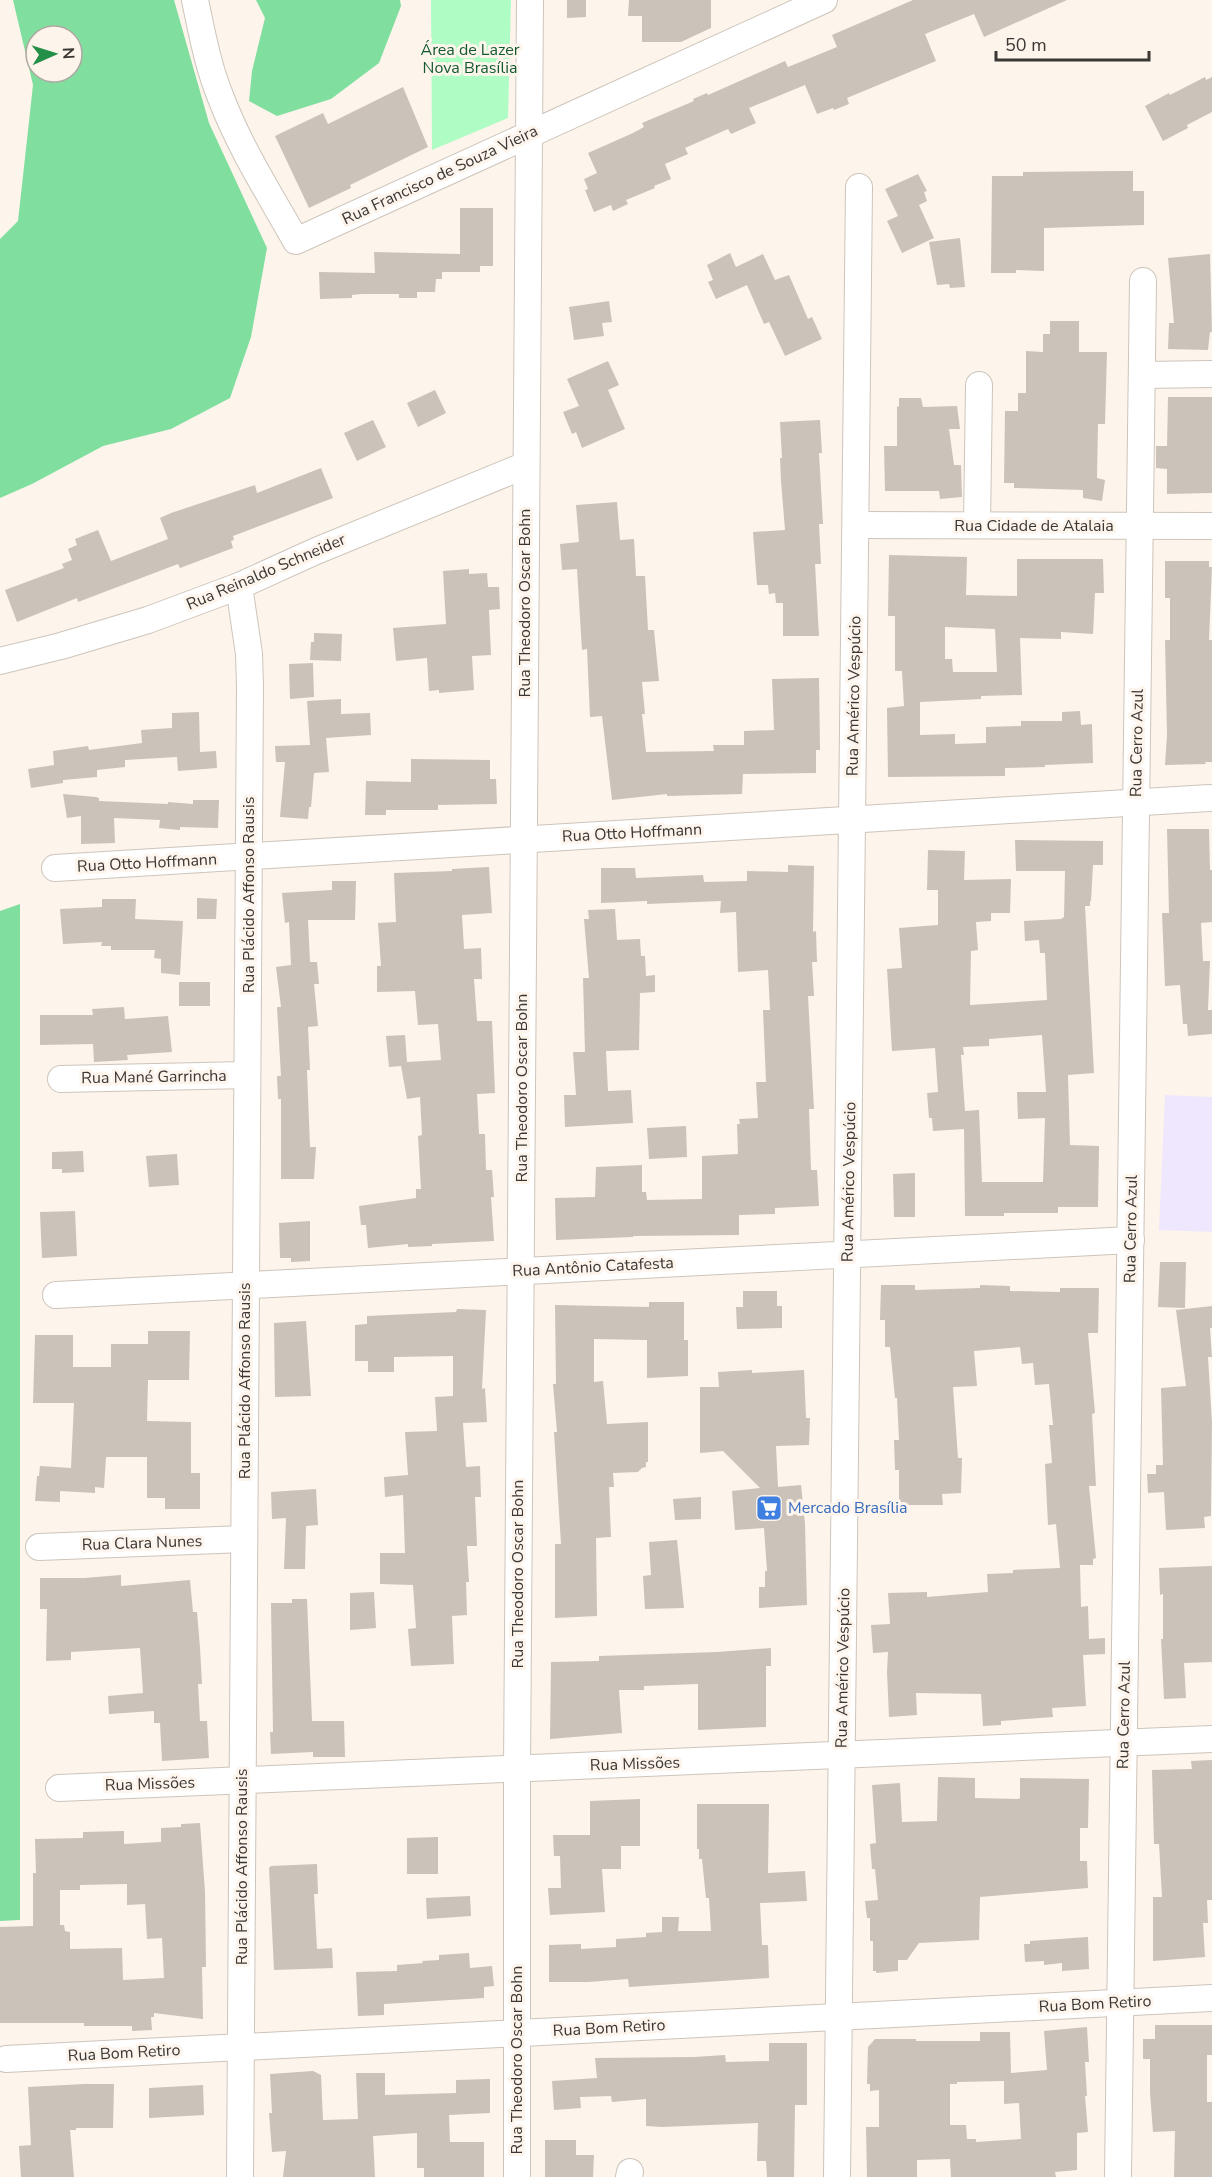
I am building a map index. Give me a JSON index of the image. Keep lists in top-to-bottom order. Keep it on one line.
{"streets":{"street":["Rua Francisco de Souza Vieira","Rua Cidade de Atalaia","Rua Reinaldo Schneider","Rua Theodoro Oscar Bohn","Rua Américo Vespúcio","Rua Cerro Azul","Rua Otto Hoffmann","Rua Plácido Affonso Rausis","Rua Mané Garrincha","Rua Antônio Catafesta","Rua Clara Nunes","Rua Missões","Rua Bom Retiro"]},"crossings":[["Rua Francisco de Souza Vieira","Rua Theodoro Oscar Bohn"],["Rua Cidade de Atalaia","Rua Américo Vespúcio"],["Rua Cidade de Atalaia","Rua Cerro Azul"],["Rua Reinaldo Schneider","Rua Theodoro Oscar Bohn"],["Rua Reinaldo Schneider","Rua Plácido Affonso Rausis"],["Rua Theodoro Oscar Bohn","Rua Otto Hoffmann"],["Rua Theodoro Oscar Bohn","Rua Antônio Catafesta"],["Rua Theodoro Oscar Bohn","Rua Missões"],["Rua Theodoro Oscar Bohn","Rua Bom Retiro"],["Rua Américo Vespúcio","Rua Otto Hoffmann"],["Rua Américo Vespúcio","Rua Antônio Catafesta"],["Rua Américo Vespúcio","Rua Missões"],["Rua Américo Vespúcio","Rua Bom Retiro"],["Rua Cerro Azul","Rua Otto Hoffmann"],["Rua Cerro Azul","Rua Antônio Catafesta"],["Rua Cerro Azul","Rua Missões"],["Rua Cerro Azul","Rua Bom Retiro"],["Rua Otto Hoffmann","Rua Plácido Affonso Rausis"],["Rua Plácido Affonso Rausis","Rua Mané Garrincha"],["Rua Plácido Affonso Rausis","Rua Antônio Catafesta"],["Rua Plácido Affonso Rausis","Rua Clara Nunes"],["Rua Plácido Affonso Rausis","Rua Missões"],["Rua Plácido Affonso Rausis","Rua Bom Retiro"]],"parks":["Área de Lazer Nova Brasília"],"places":{"supermarket":["Mercado Brasília"]},"scale_bar":"50 m","north":"right"}
